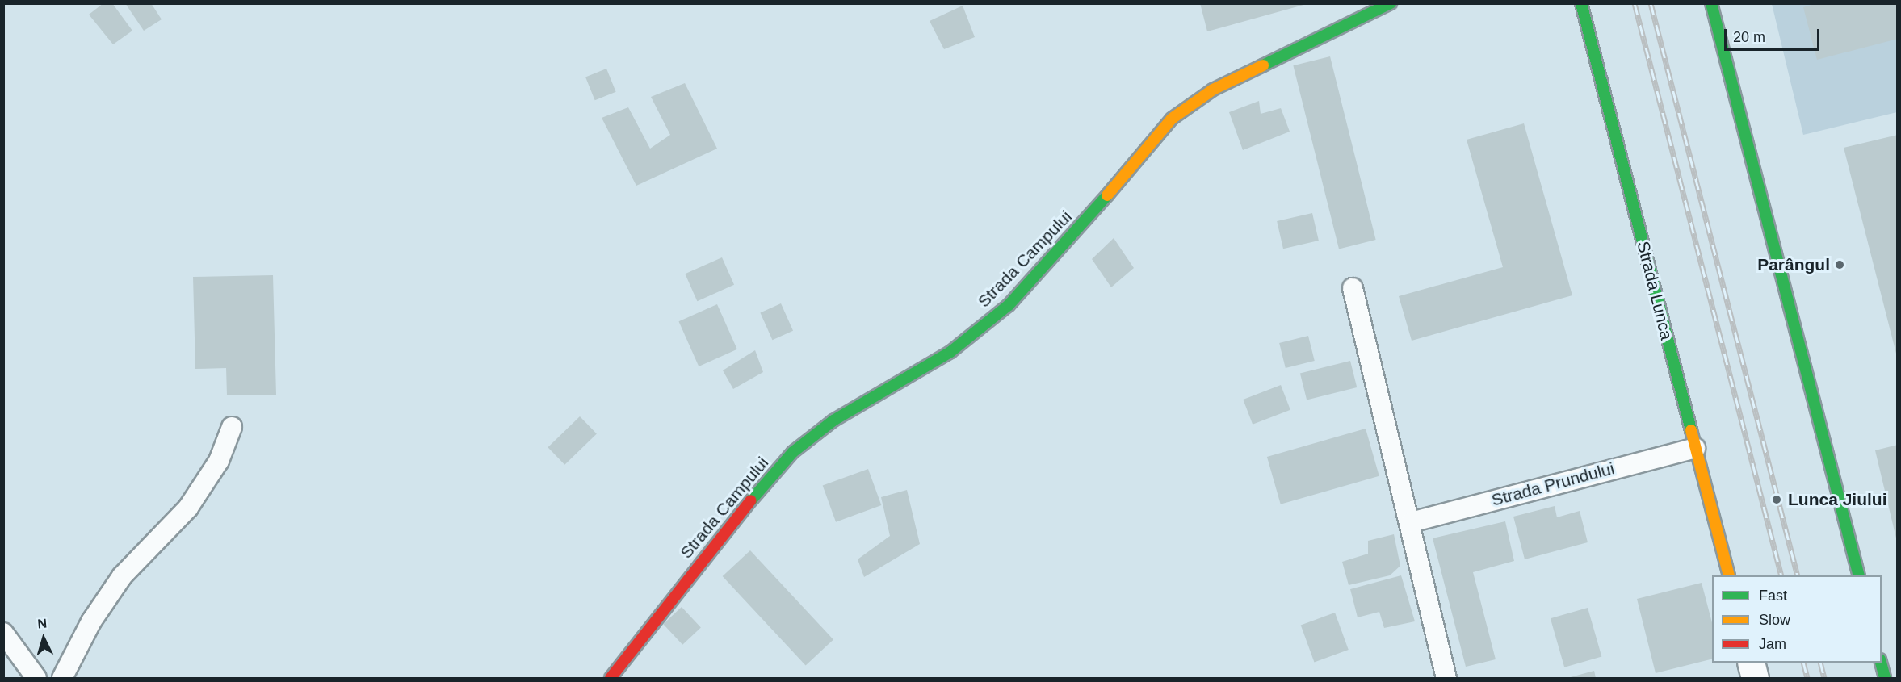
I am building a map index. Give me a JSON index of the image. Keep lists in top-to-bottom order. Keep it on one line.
{"streets":{"street":["Strada Campului","Strada Lunca"],"lane":["Strada Prundului"]},"crossings":[["Strada Lunca","Strada Prundului"]],"places":["Parângul","Lunca Jiului"],"legend":["Fast","Slow","Jam"],"scale_bar":"20 m","north":"top"}
